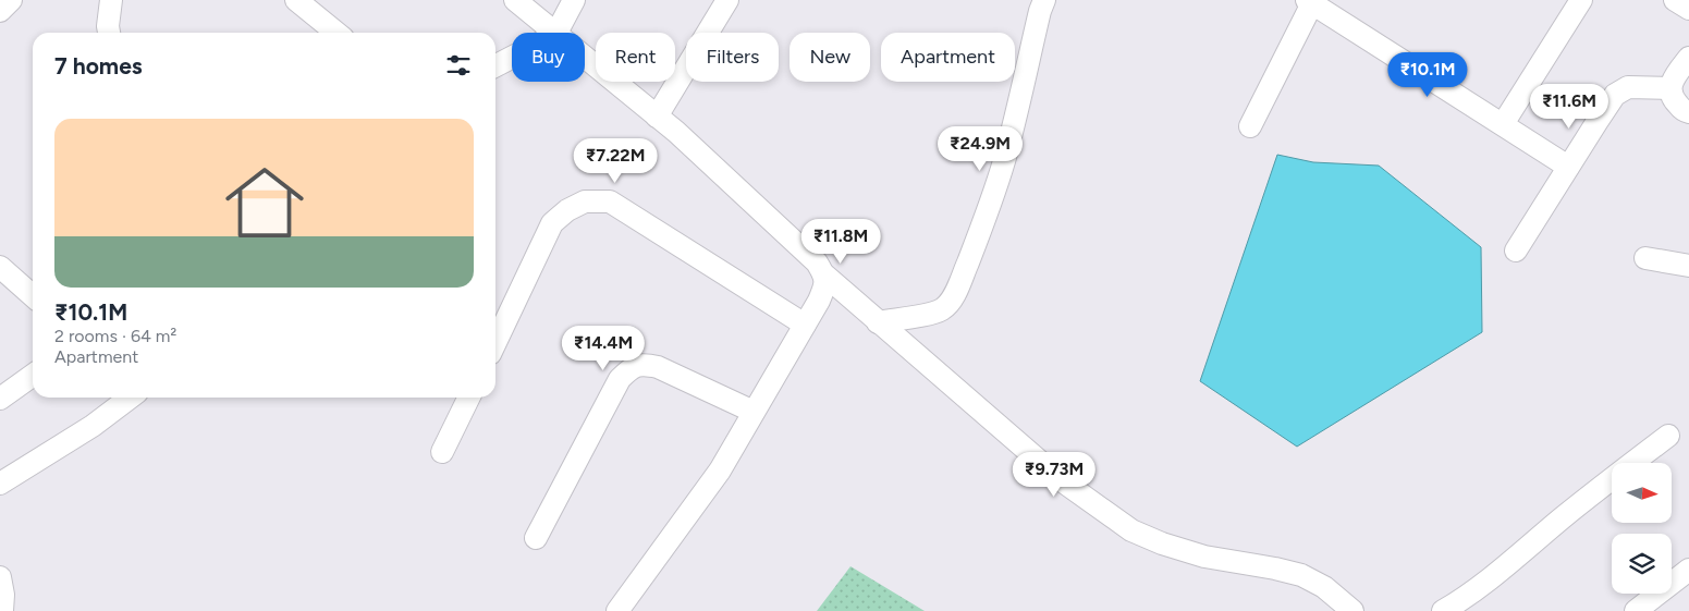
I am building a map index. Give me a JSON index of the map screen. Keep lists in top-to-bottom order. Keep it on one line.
{"north":"right","page":{"chip":["Buy","Rent","Filters","New","Apartment"],"heading":"7 homes","price":["₹10.1M","₹11.6M","₹24.9M","₹7.22M","₹11.8M","₹14.4M","₹9.73M"],"list":[{"name":"₹10.1M","note":"2 rooms · 64 m² · Apartment"}]}}
